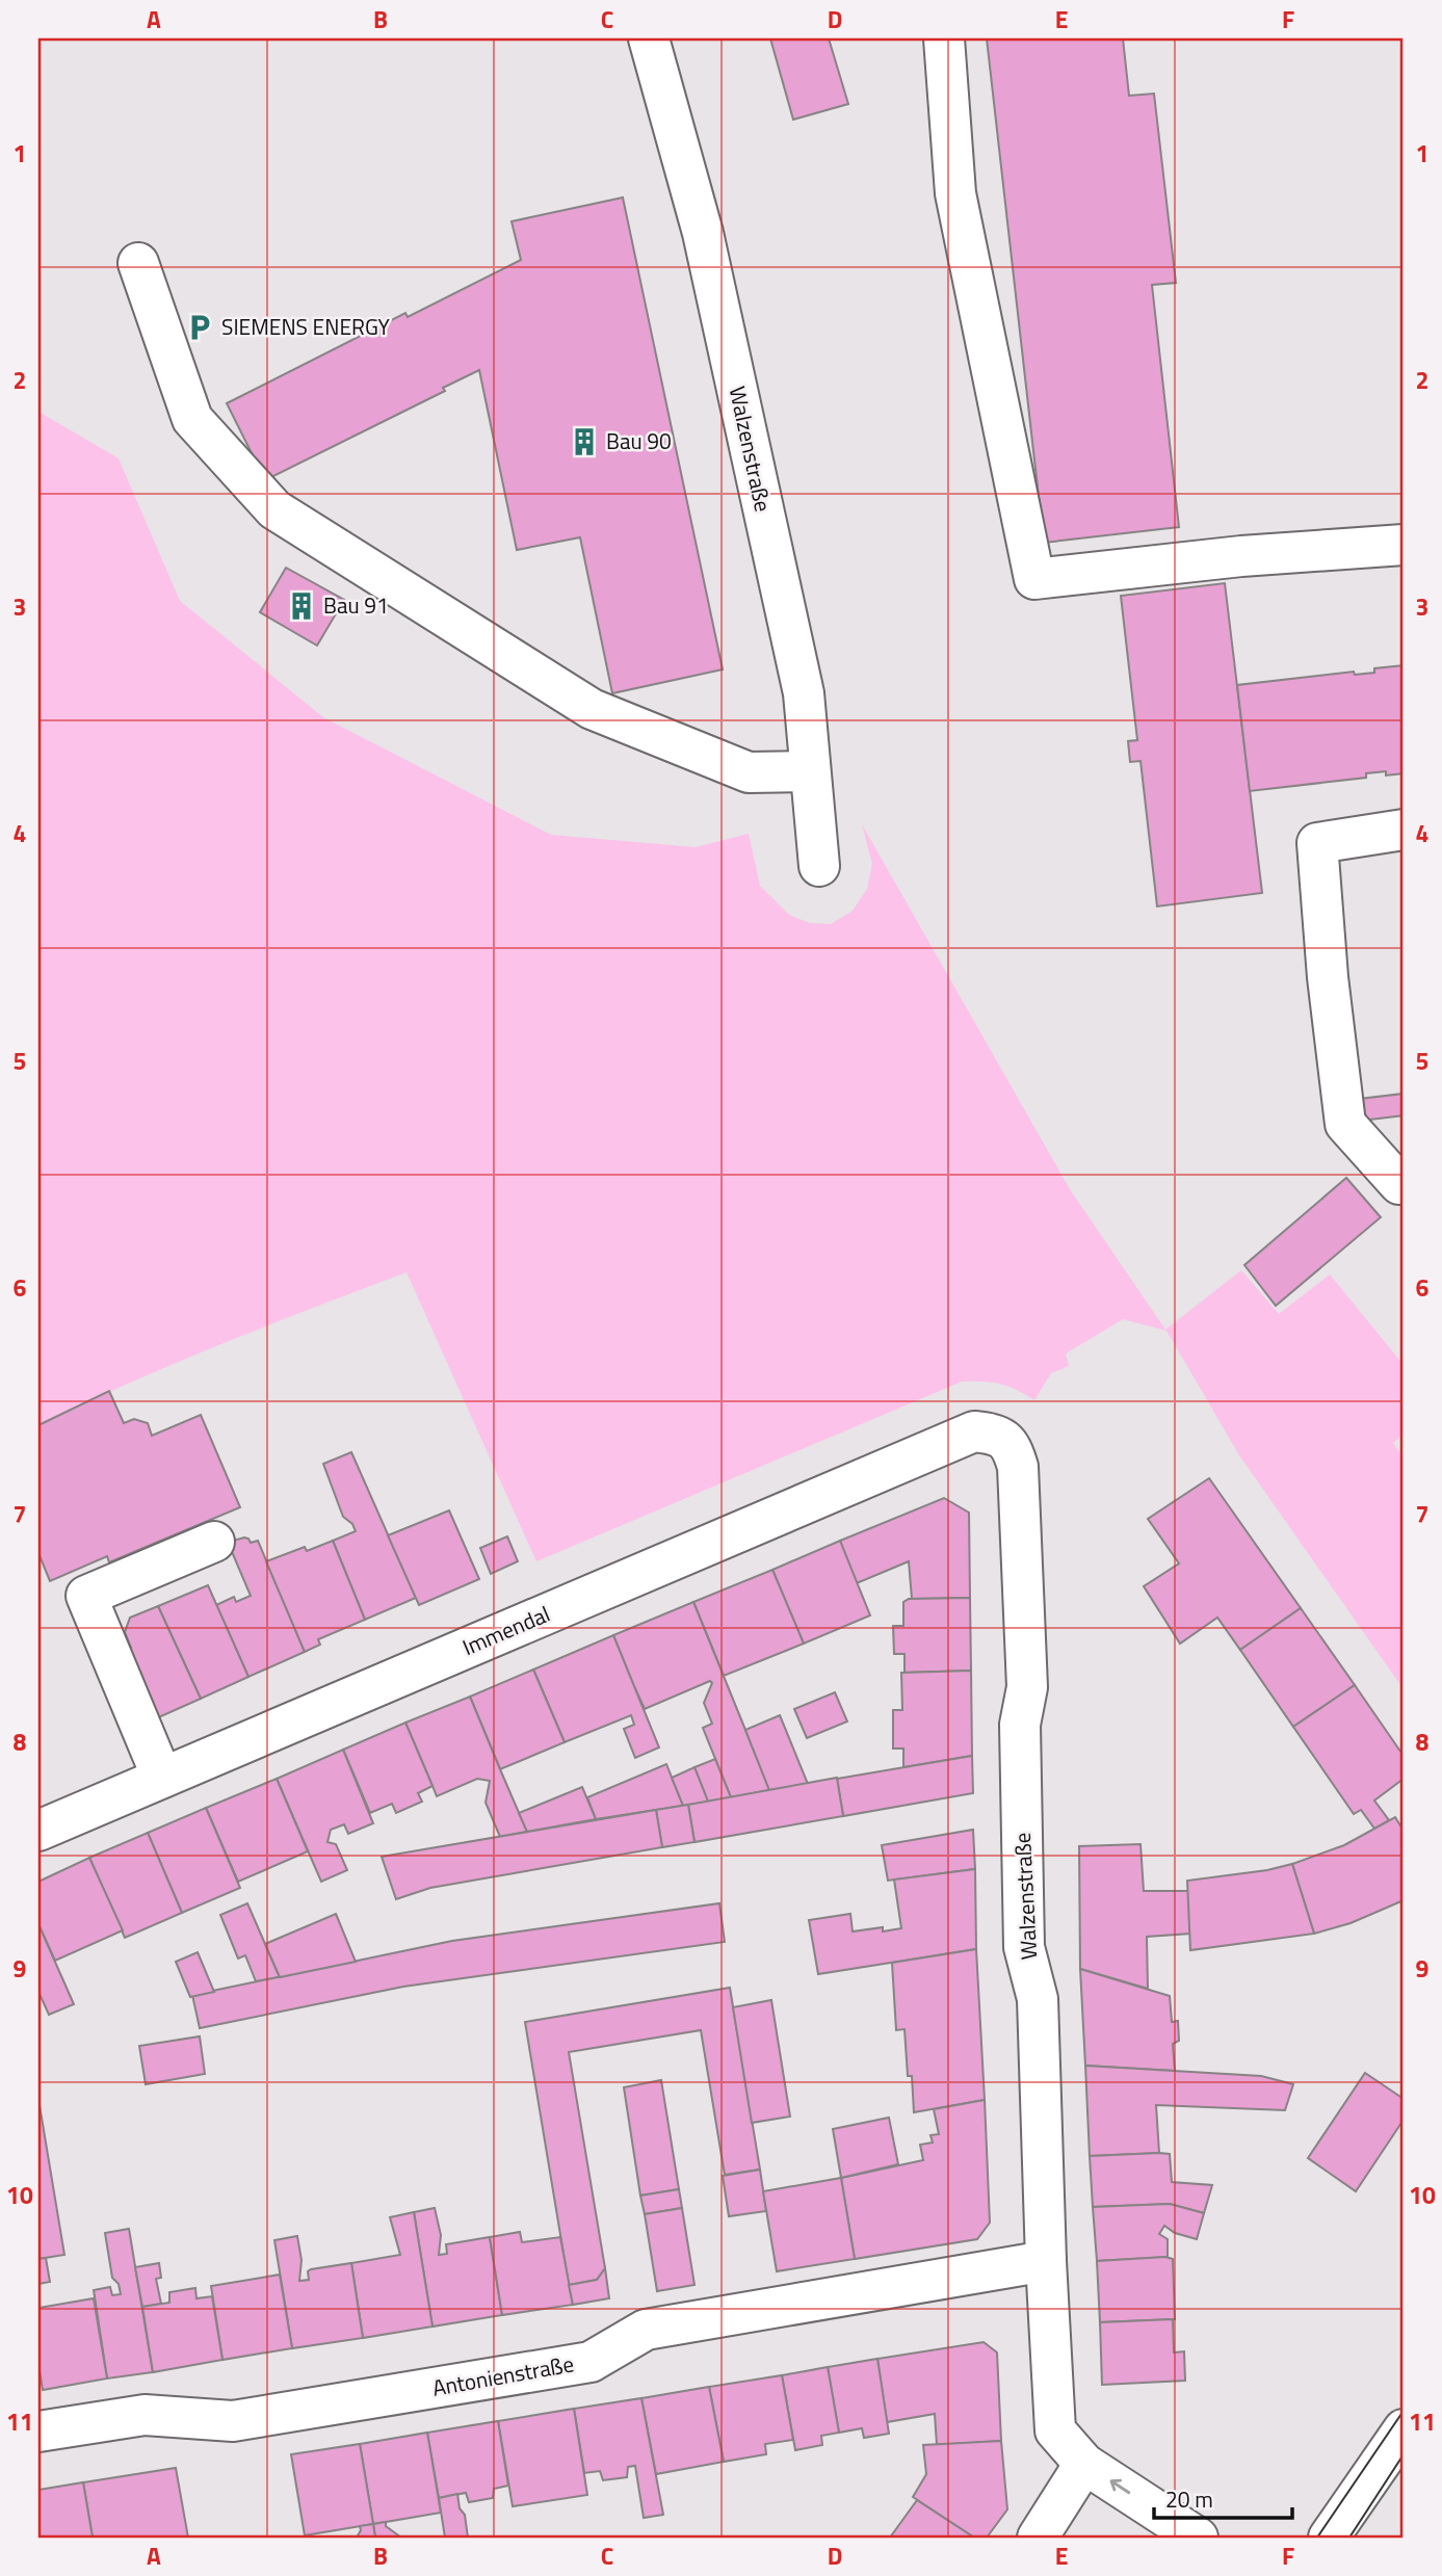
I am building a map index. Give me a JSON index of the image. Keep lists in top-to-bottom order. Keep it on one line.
{"streets":{"street":["Walzenstraße","Immendal","Antonienstraße"]},"crossings":[["Walzenstraße","Immendal"],["Walzenstraße","Antonienstraße"]],"places":{"parking":["SIEMENS ENERGY"],"building":["Bau 90","Bau 91"]},"scale_bar":"20 m","grid":{"columns":["A","B","C","D","E","F"],"rows":["1","2","3","4","5","6","7","8","9","10","11"]}}
